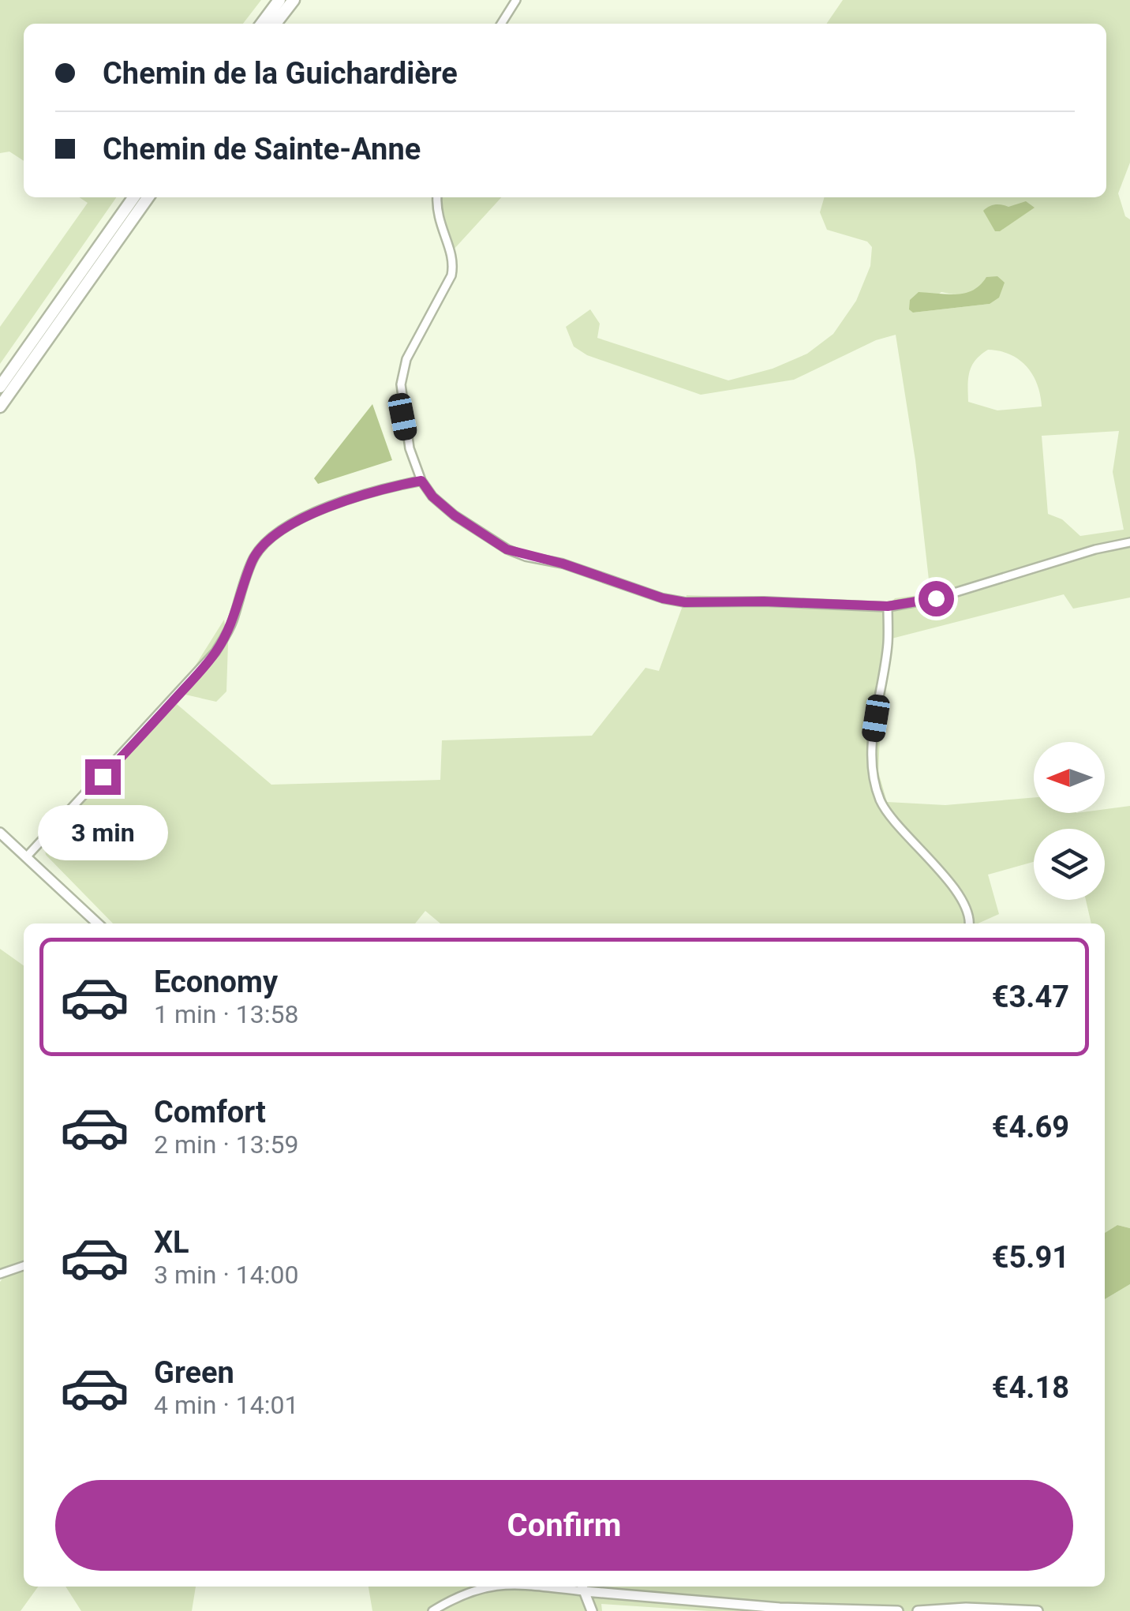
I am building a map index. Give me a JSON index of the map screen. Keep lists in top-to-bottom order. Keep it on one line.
{"north":"left","page":{"banner":["Chemin de la Guichardière","Chemin de Sainte-Anne"],"bubble":"3 min","list":[{"name":"Economy","note":"1 min · 13:58","value":"€3.47"},{"name":"Comfort","note":"2 min · 13:59","value":"€4.69"},{"name":"XL","note":"3 min · 14:00","value":"€5.91"},{"name":"Green","note":"4 min · 14:01","value":"€4.18"}],"buttons":"Confirm"}}
